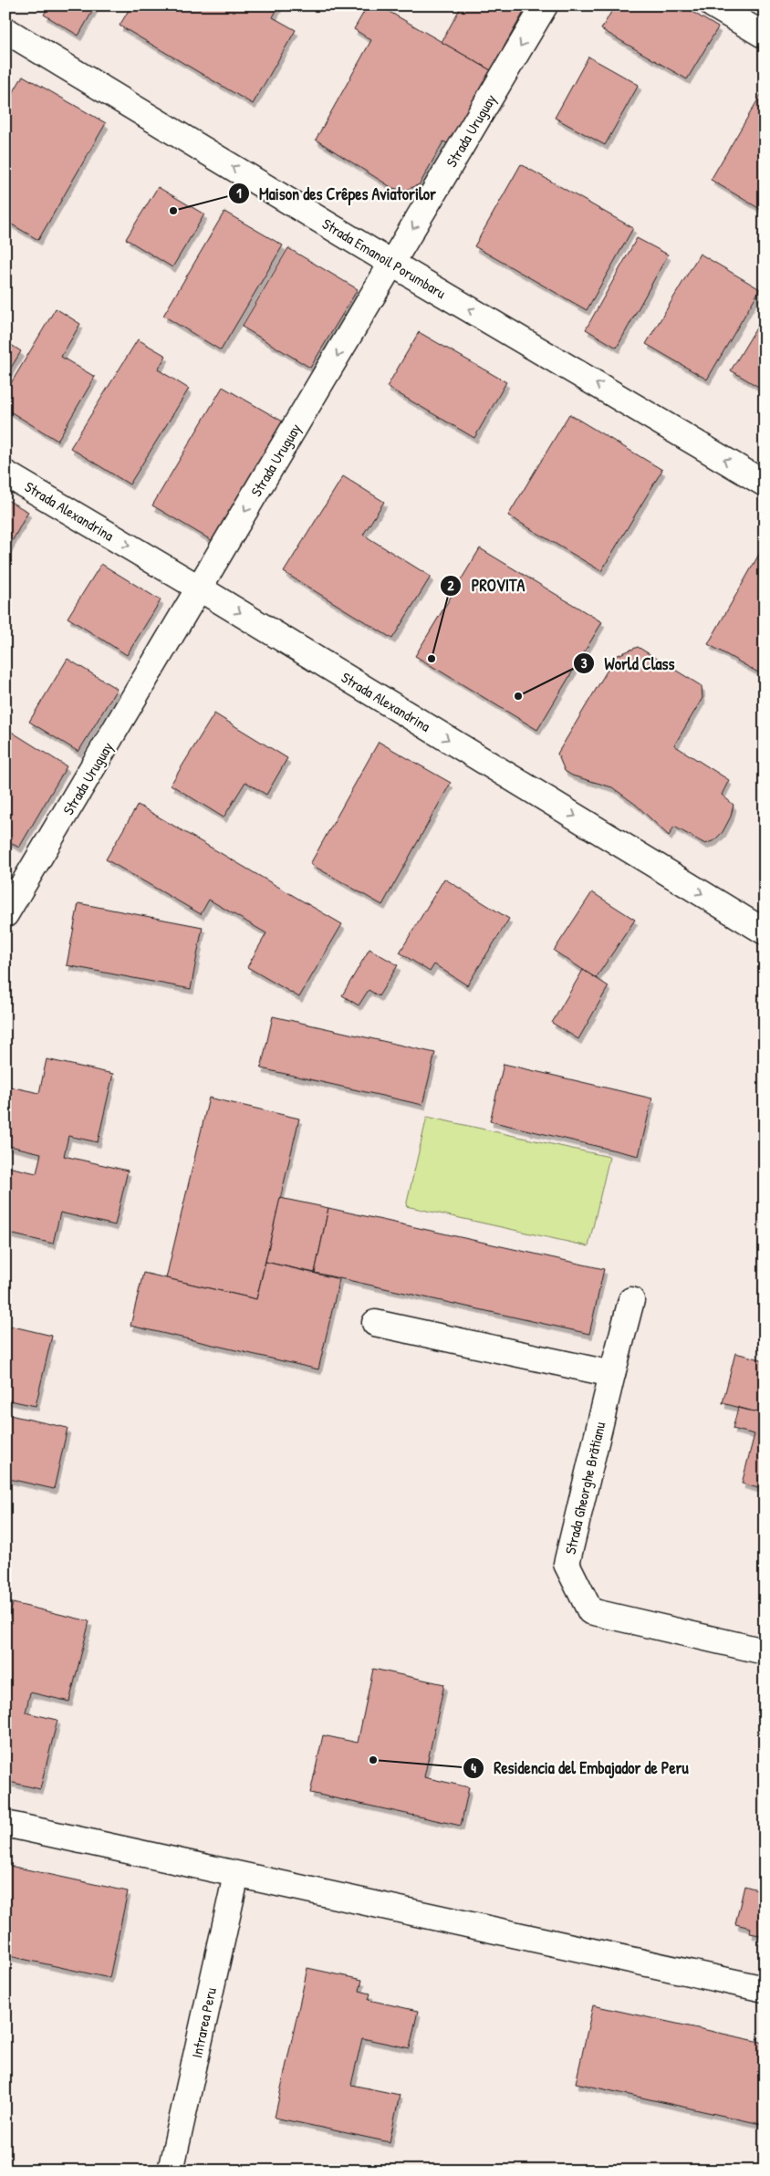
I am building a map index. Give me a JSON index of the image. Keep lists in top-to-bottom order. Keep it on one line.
{"streets":{"street":["Strada Uruguay","Strada Emanoil Porumbaru","Strada Alexandrina","Strada Gheorghe Brătianu","Intrarea Peru"]},"crossings":[["Strada Uruguay","Strada Emanoil Porumbaru"],["Strada Uruguay","Strada Alexandrina"]],"one_way":["Strada Uruguay","Strada Emanoil Porumbaru","Strada Alexandrina"],"places":["Maison des Crêpes Aviatorilor","PROVITA","World Class","Residencia del Embajador de Peru"]}
